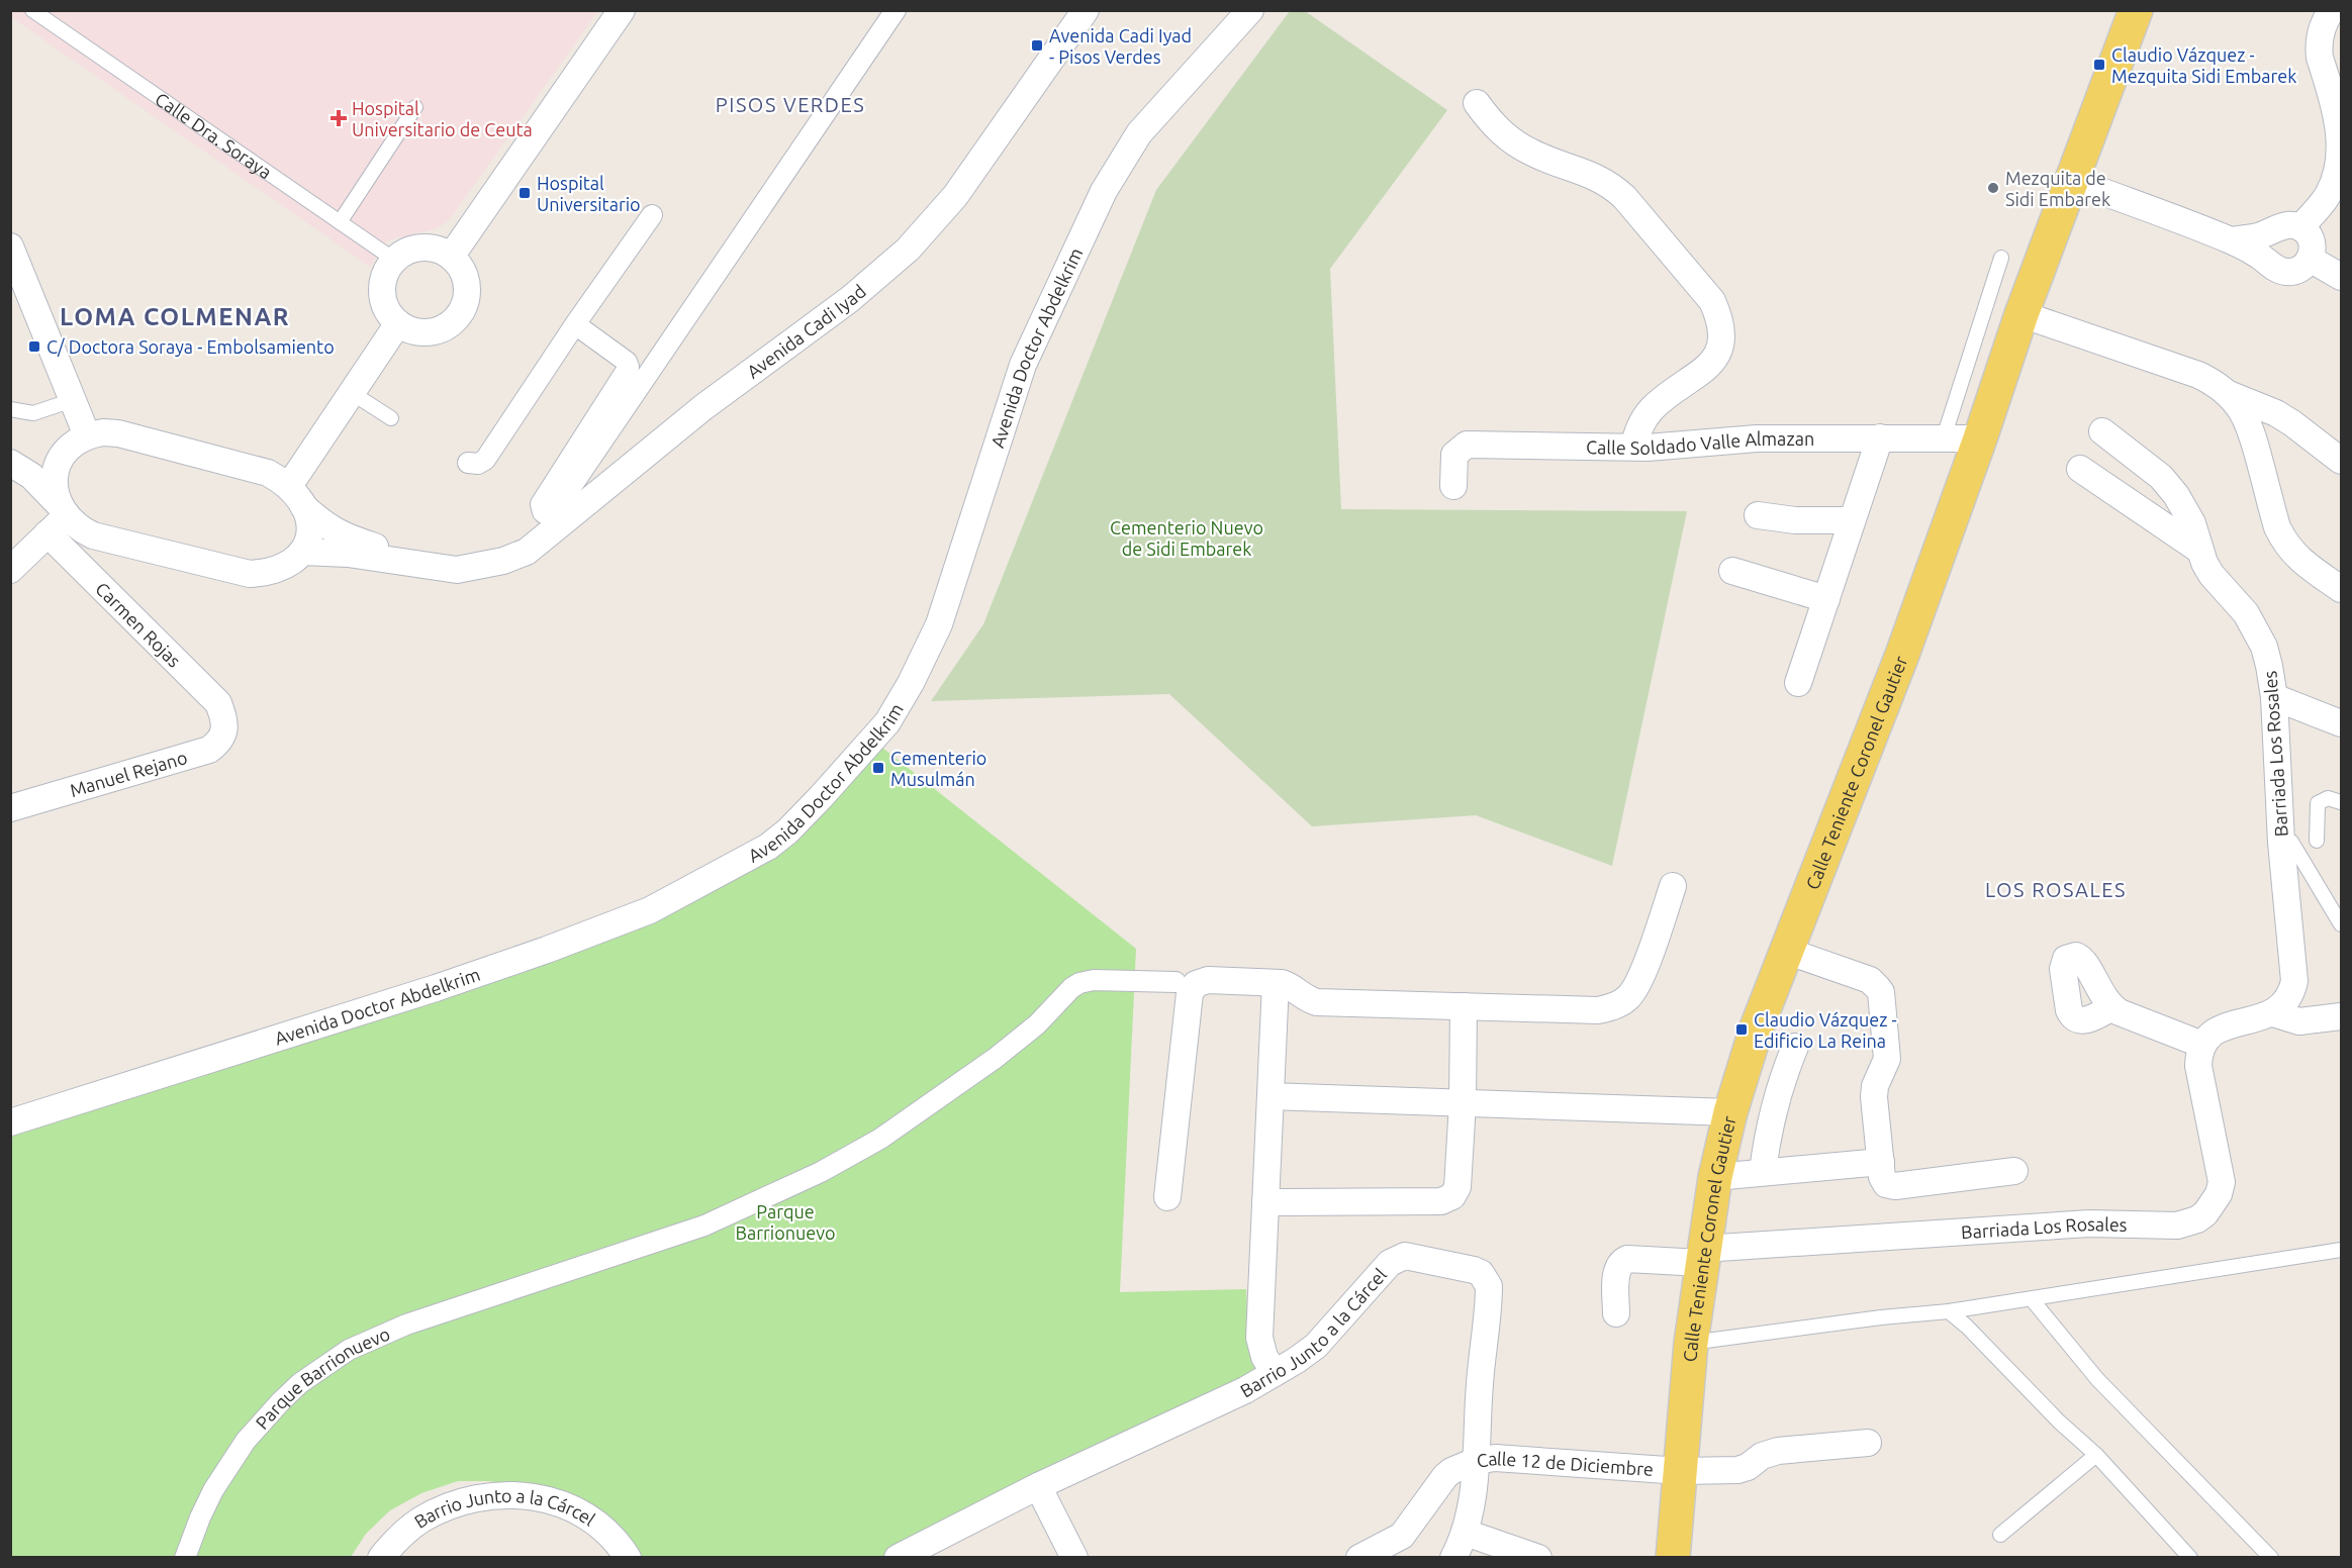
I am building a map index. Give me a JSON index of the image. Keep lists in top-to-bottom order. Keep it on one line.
{"streets":{"main road":["Calle Teniente Coronel Gautier"],"street":["Avenida Cadi Iyad","Avenida Doctor Abdelkrim","Calle Soldado Valle Almazan","Carmen Rojas","Barriada Los Rosales","Manuel Rejano","Barrio Junto a la Cárcel","Parque Barrionuevo","Calle 12 de Diciembre"],"lane":["Calle Dra. Soraya"]},"crossings":[["Calle Soldado Valle Almazan","Calle Teniente Coronel Gautier"],["Carmen Rojas","Manuel Rejano"],["Barriada Los Rosales","Calle Teniente Coronel Gautier"],["Calle Teniente Coronel Gautier","Calle 12 de Diciembre"],["Barrio Junto a la Cárcel","Calle 12 de Diciembre"]],"districts":["PISOS VERDES","LOMA COLMENAR","LOS ROSALES"],"parks":["Cementerio Nuevo de Sidi Embarek","Parque Barrionuevo"],"places":{"transit":["Avenida Cadi Iyad - Pisos Verdes","Claudio Vázquez - Mezquita Sidi Embarek","Hospital Universitario","C/ Doctora Soraya - Embolsamiento","Cementerio Musulmán","Claudio Vázquez - Edificio La Reina"],"health":["Hospital Universitario de Ceuta"],"other":["Mezquita de Sidi Embarek"]}}
